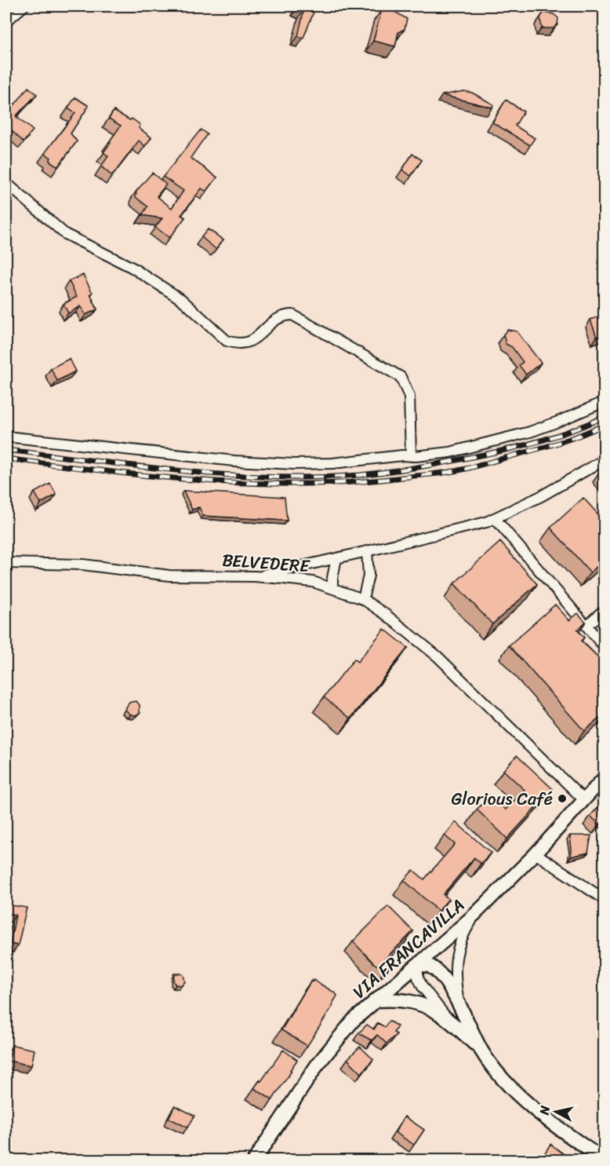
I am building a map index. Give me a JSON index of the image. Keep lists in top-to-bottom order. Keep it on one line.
{"streets":{"main road":["VIA FRANCAVILLA"],"street":["BELVEDERE"]},"crossings":[["BELVEDERE","VIA FRANCAVILLA"]],"places":["Glorious Café"],"north":"left"}
